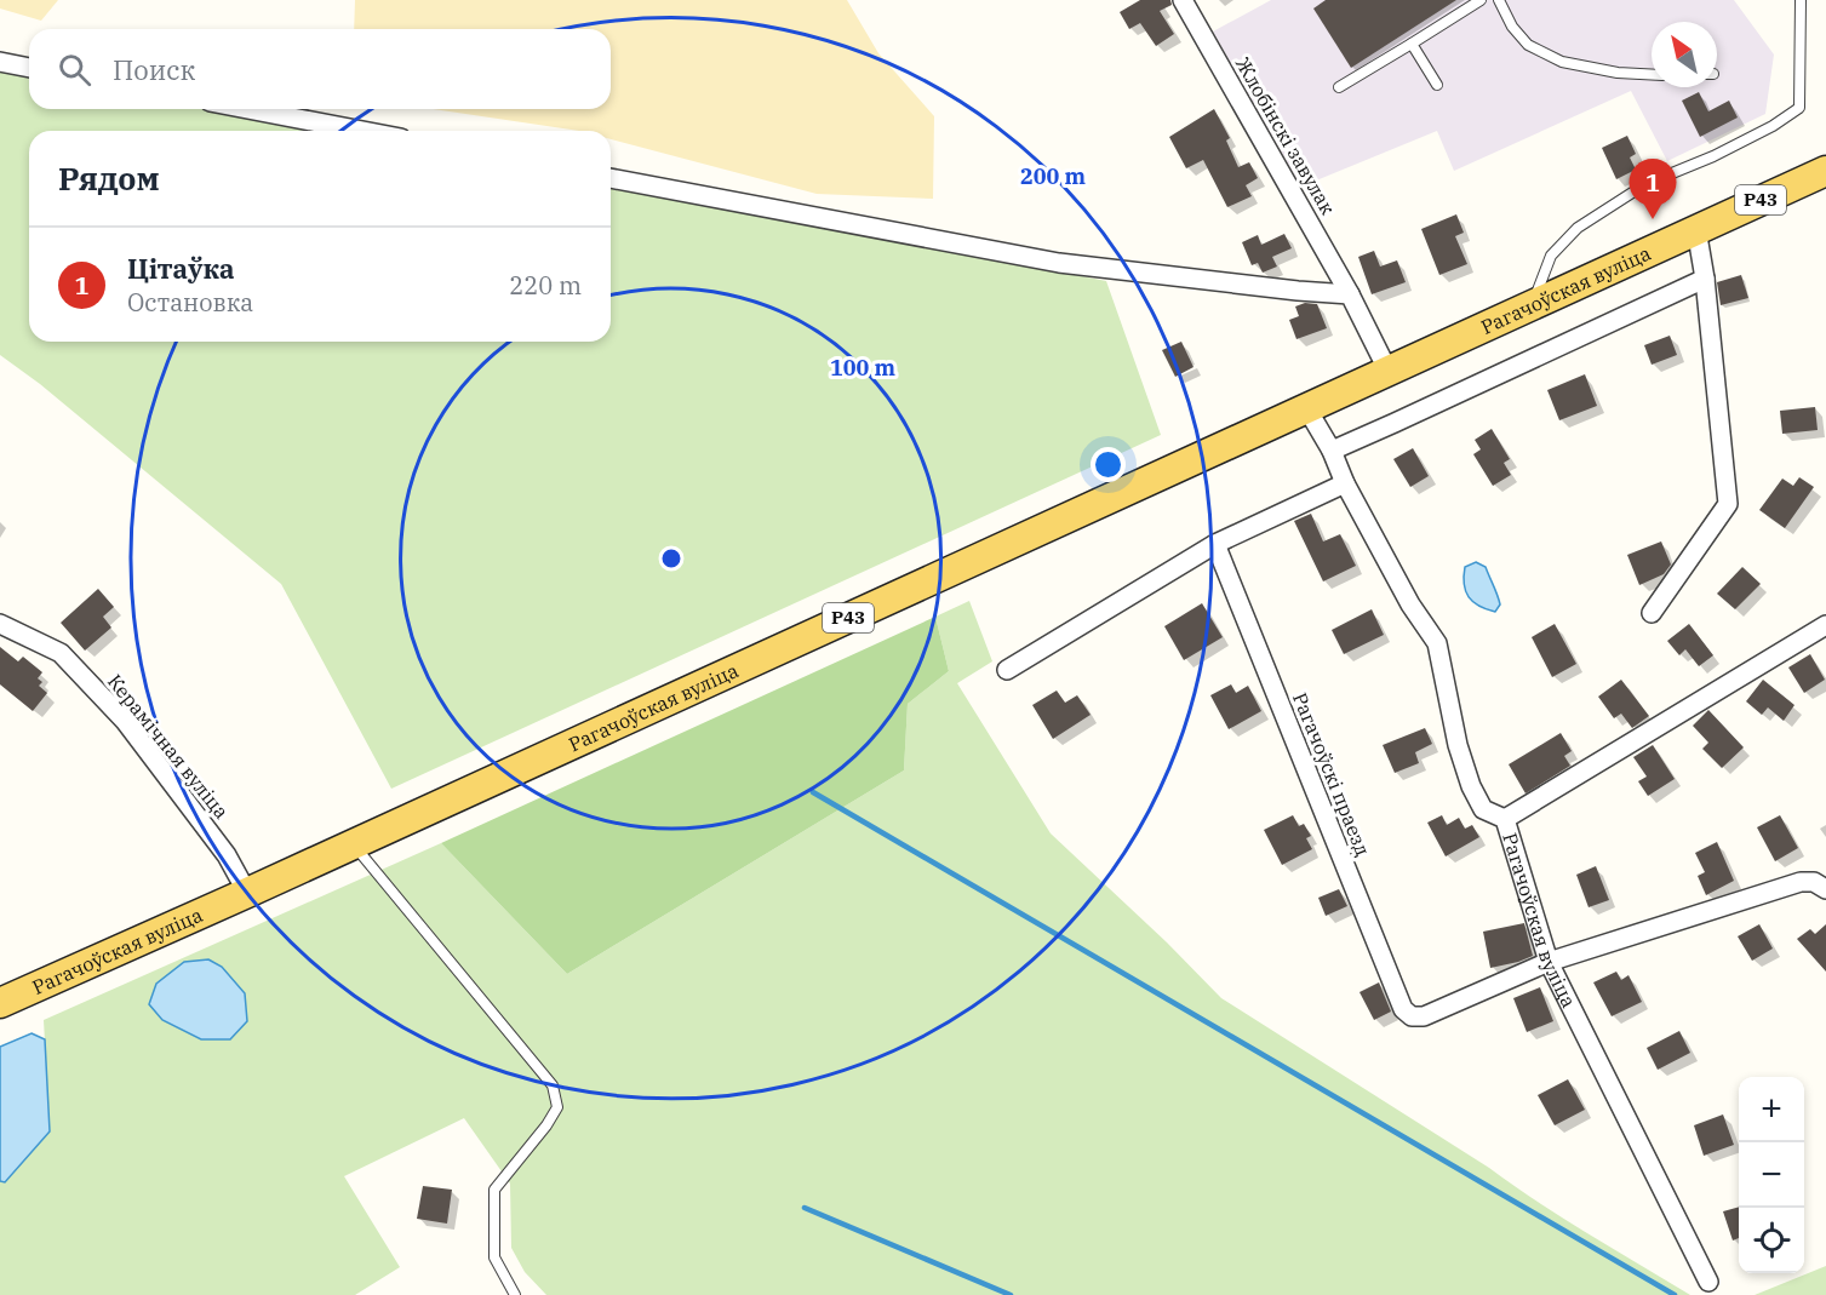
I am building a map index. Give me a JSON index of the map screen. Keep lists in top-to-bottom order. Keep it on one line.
{"streets":{"main road":["Р43","Рагачоўская вуліца"],"street":["Жлобінскі завулак","Керамічная вуліца","Рагачоўскі праезд"]},"crossings":[["Жлобінскі завулак","Рагачоўская вуліца"],["Рагачоўская вуліца","Керамічная вуліца"],["Рагачоўская вуліца","Рагачоўскі праезд"]],"north":"top left","page":{"search":"Поиск","heading":"Рядом","pins":"1","list":[{"mark":"1","name":"Цітаўка","note":"Остановка","value":"220 m"}],"map_buttons":["+","−"]},"rings":["200 m","100 m"]}
